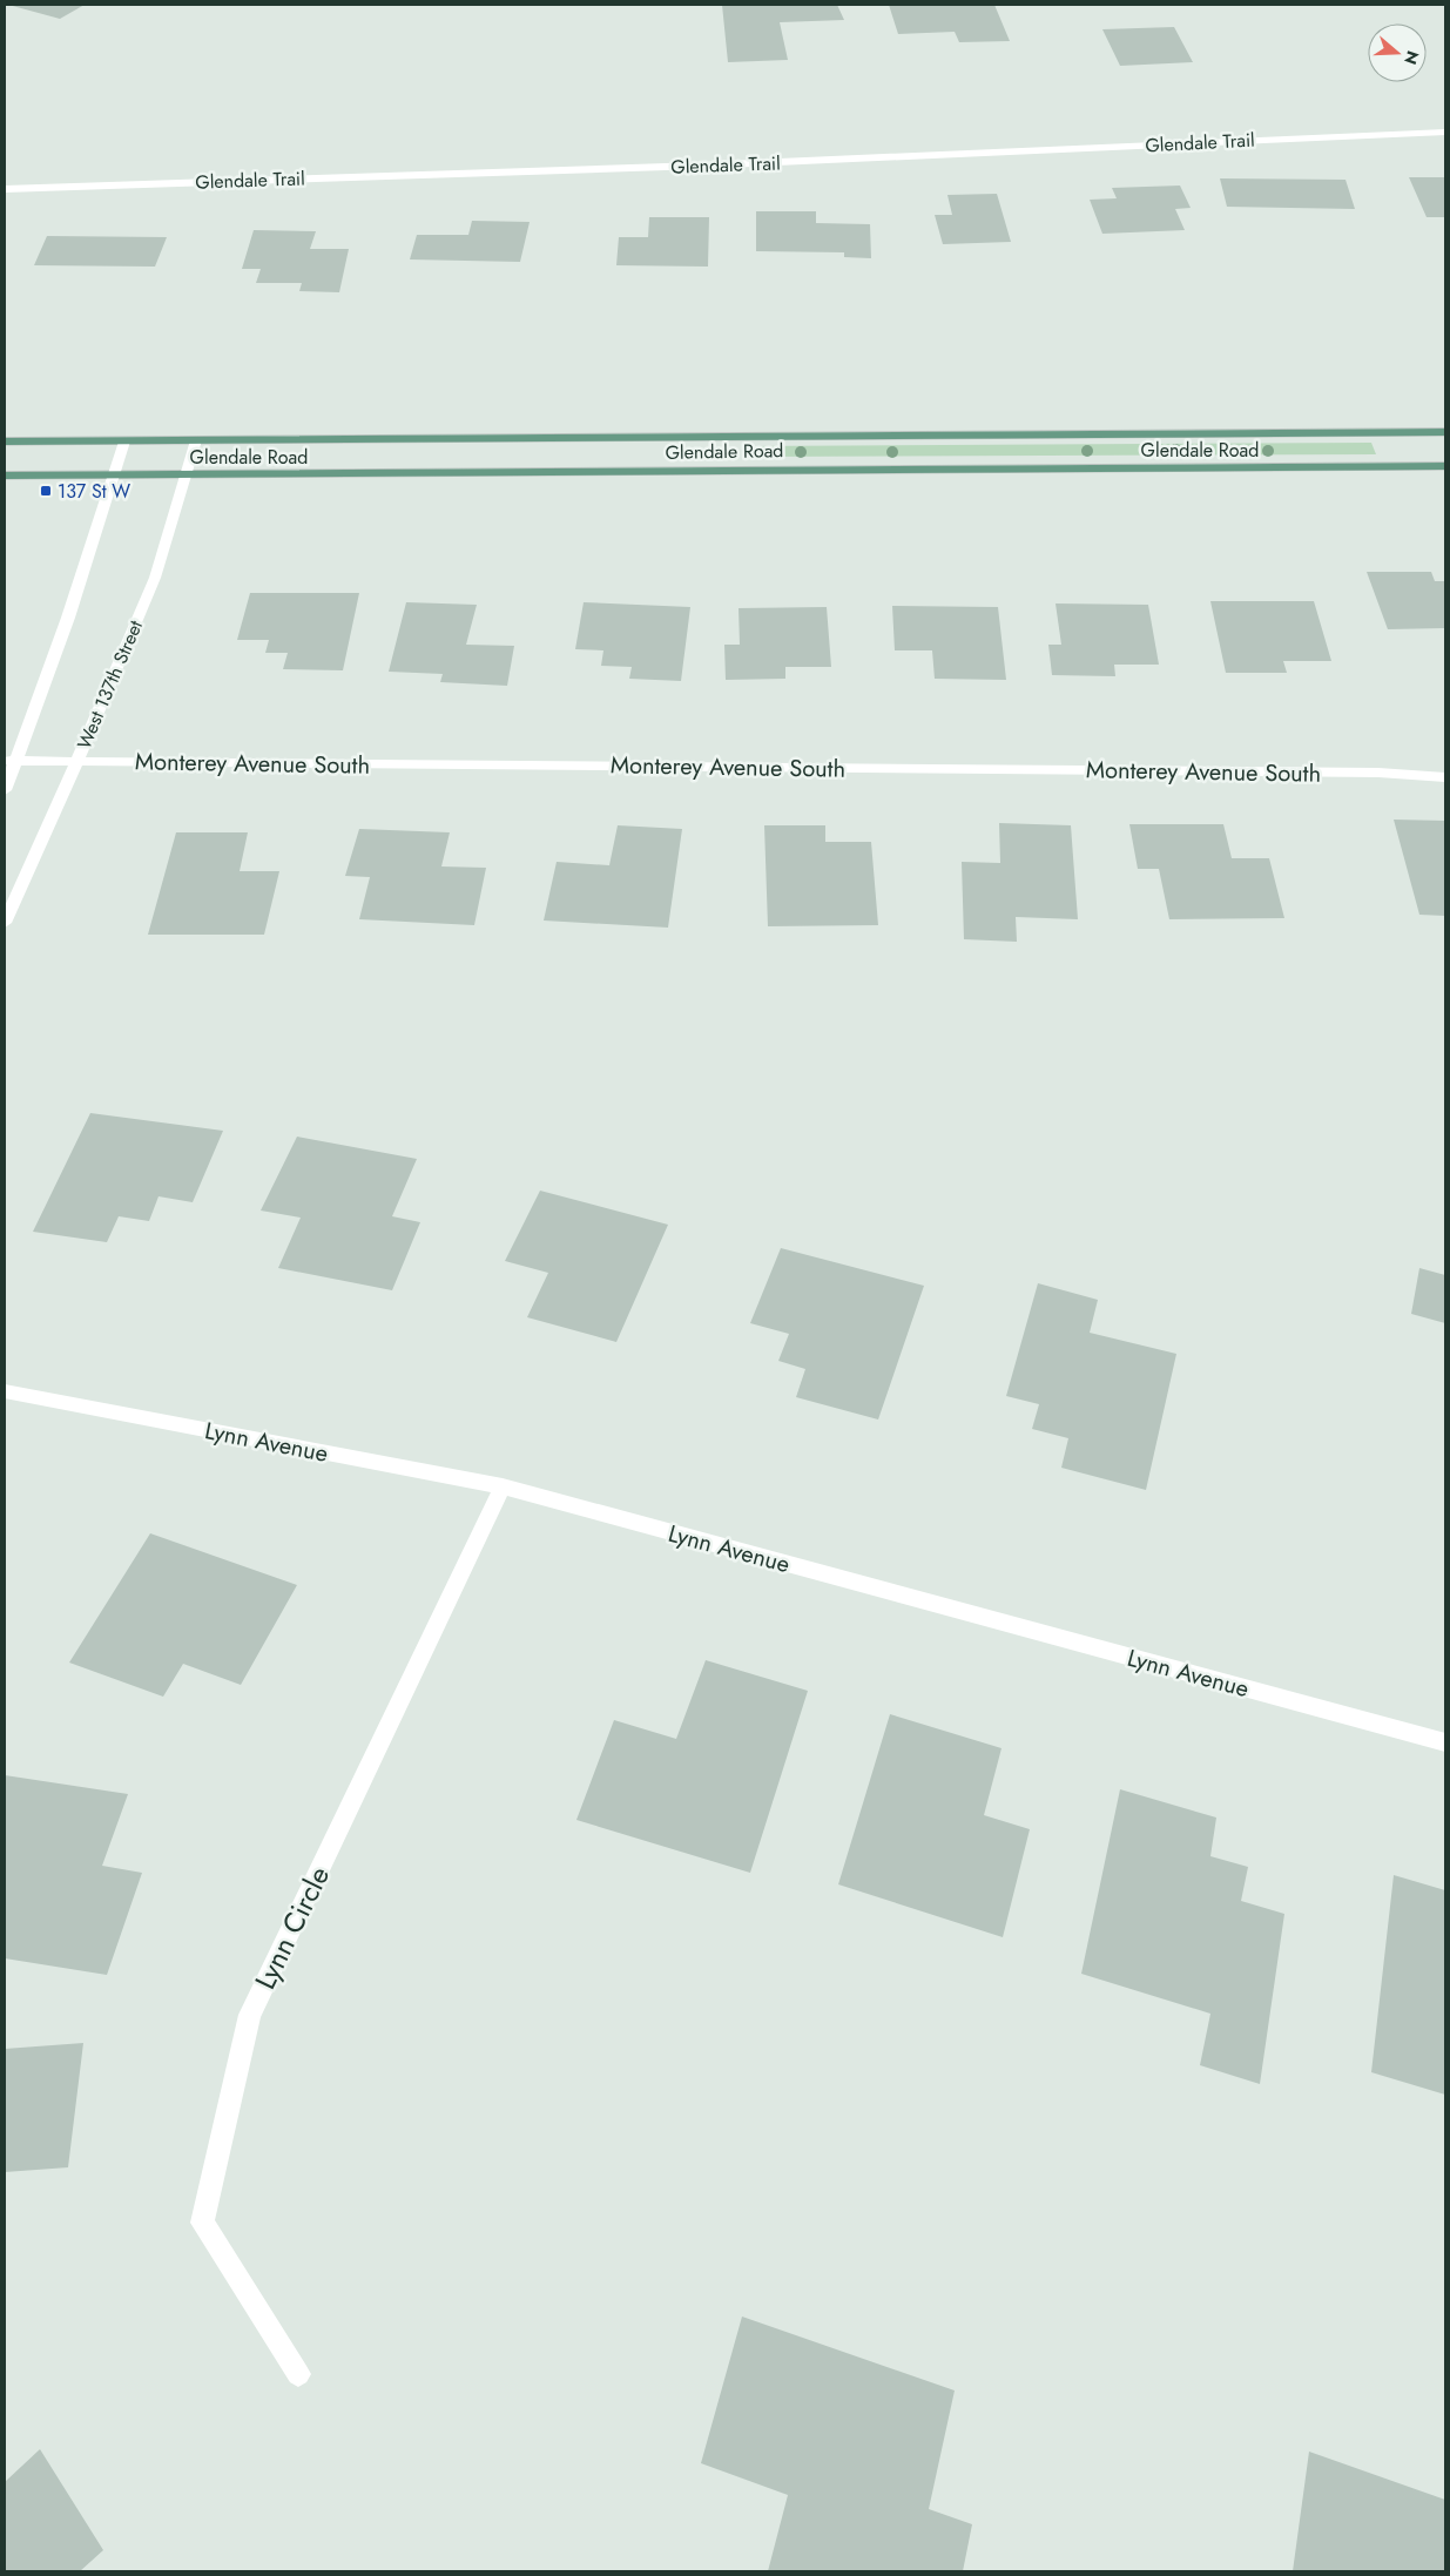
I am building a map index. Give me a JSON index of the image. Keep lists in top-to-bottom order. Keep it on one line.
{"streets":{"main road":["Glendale Road"],"street":["Glendale Trail","West 137th Street","Monterey Avenue South","Lynn Avenue","Lynn Circle"]},"crossings":[["Glendale Road","West 137th Street"],["West 137th Street","Monterey Avenue South"],["Lynn Avenue","Lynn Circle"]],"places":{"transit":["137 St W"]},"north":"right"}
